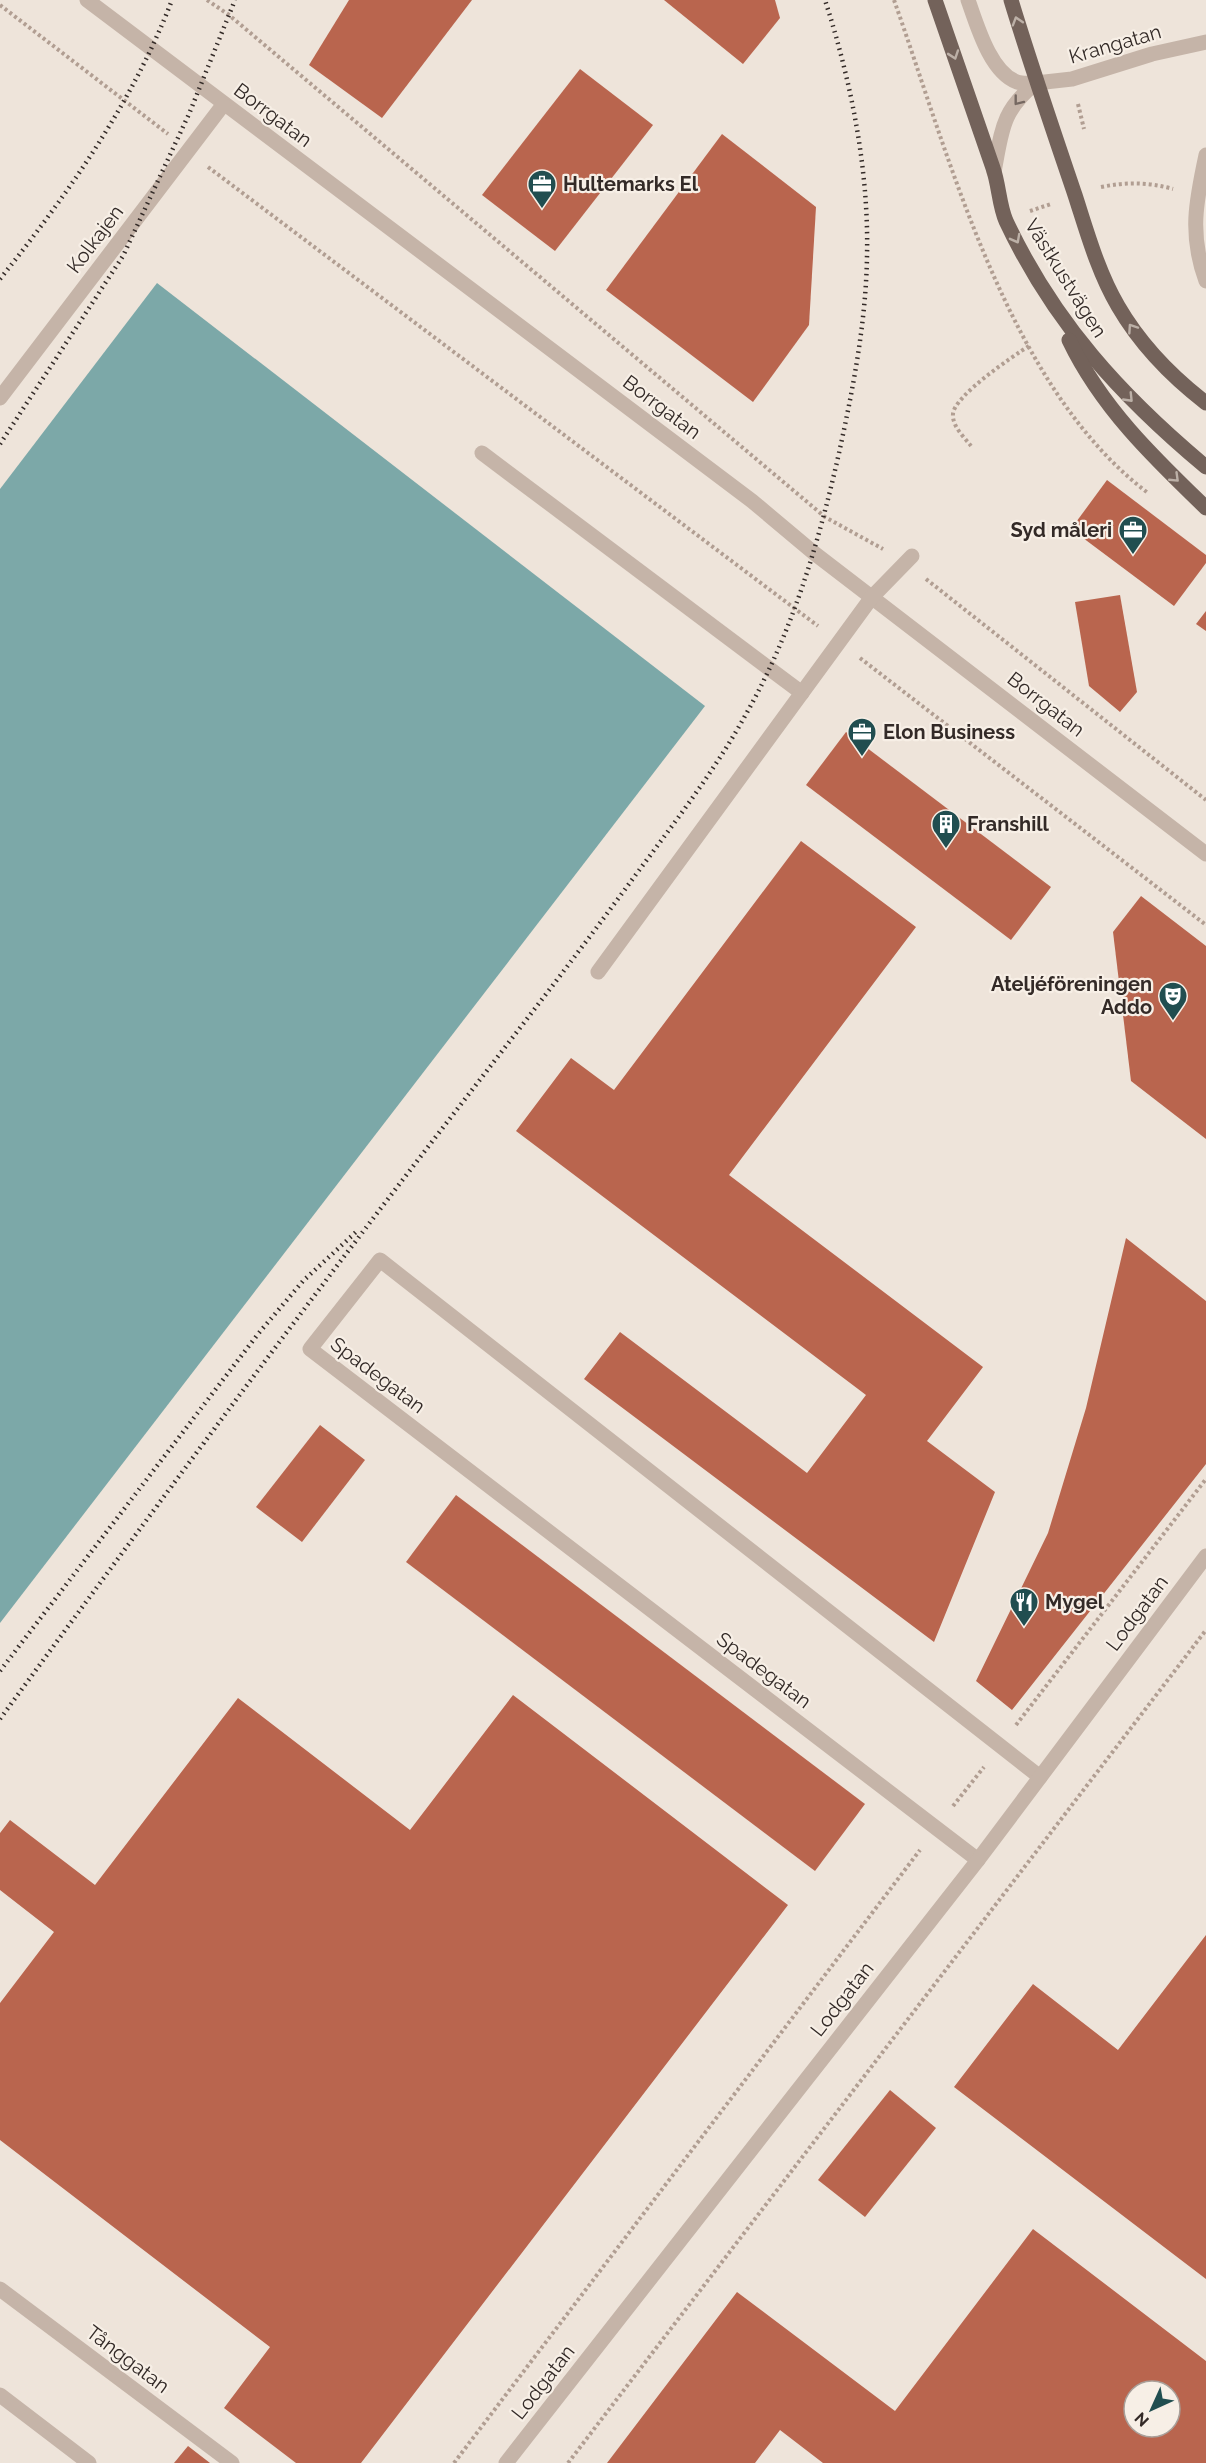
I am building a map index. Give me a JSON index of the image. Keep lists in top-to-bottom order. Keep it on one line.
{"streets":{"main road":["Västkustvägen"],"street":["Krangatan","Borrgatan","Kolkajen","Spadegatan","Lodgatan","Tånggatan"]},"crossings":[["Krangatan","Västkustvägen"],["Borrgatan","Kolkajen"],["Spadegatan","Lodgatan"]],"places":{"office":["Hultemarks El","Syd måleri","Elon Business"],"building":["Franshill"],"theatre":["Ateljéföreningen Addo"],"restaurant":["Mygel"]},"north":"bottom left"}
